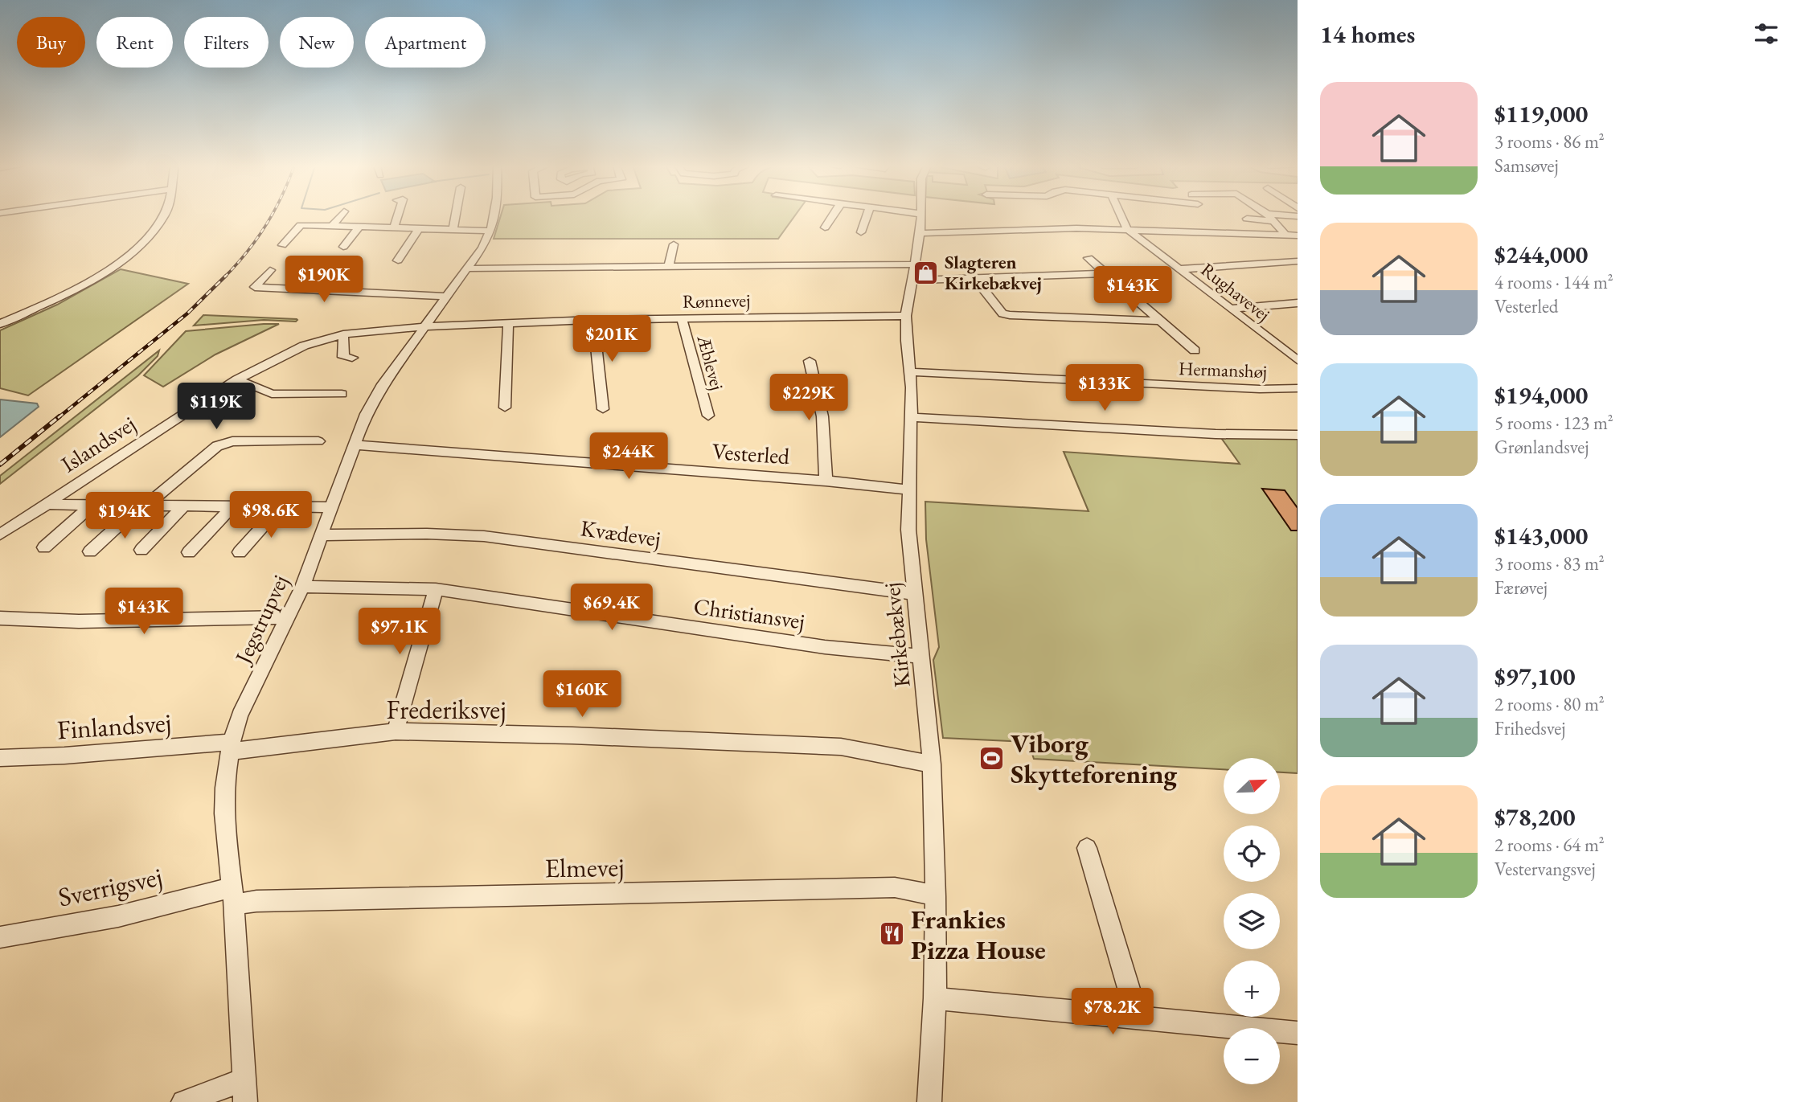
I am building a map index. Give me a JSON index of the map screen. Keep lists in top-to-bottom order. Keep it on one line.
{"streets":{"street":["Rughavevej","Rønnevej","Æblevej","Hermanshøj","Islandsvej","Vesterled","Kvædevej","Christiansvej","Jegstrupvej","Kirkebækvej","Frederiksvej","Finlandsvej","Elmevej","Sverrigsvej"]},"crossings":[["Rønnevej","Æblevej"],["Rønnevej","Islandsvej"],["Rønnevej","Jegstrupvej"],["Rønnevej","Kirkebækvej"],["Hermanshøj","Kirkebækvej"],["Islandsvej","Jegstrupvej"],["Vesterled","Jegstrupvej"],["Vesterled","Kirkebækvej"],["Kvædevej","Jegstrupvej"],["Kvædevej","Kirkebækvej"],["Christiansvej","Jegstrupvej"],["Christiansvej","Kirkebækvej"],["Jegstrupvej","Frederiksvej"],["Jegstrupvej","Finlandsvej"],["Jegstrupvej","Elmevej"],["Jegstrupvej","Sverrigsvej"],["Kirkebækvej","Frederiksvej"],["Kirkebækvej","Elmevej"],["Frederiksvej","Finlandsvej"],["Elmevej","Sverrigsvej"]],"places":{"shop":["Slagteren Kirkebækvej"],"sports":["Viborg Skytteforening"],"restaurant":["Frankies Pizza House"]},"north":"top right","page":{"heading":"14 homes","chip":["Buy","Rent","Filters","New","Apartment"],"list":[{"name":"$119,000","note":"3 rooms · 86 m² · Samsøvej"},{"name":"$244,000","note":"4 rooms · 144 m² · Vesterled"},{"name":"$194,000","note":"5 rooms · 123 m² · Grønlandsvej"},{"name":"$143,000","note":"3 rooms · 83 m² · Færøvej"},{"name":"$97,100","note":"2 rooms · 80 m² · Frihedsvej"},{"name":"$78,200","note":"2 rooms · 64 m² · Vestervangsvej"}],"price":["$190K","$143K","$201K","$133K","$229K","$119K","$244K","$98.6K","$194K","$69.4K","$143K","$97.1K","$160K","$78.2K"],"map_buttons":["+","−"]}}
